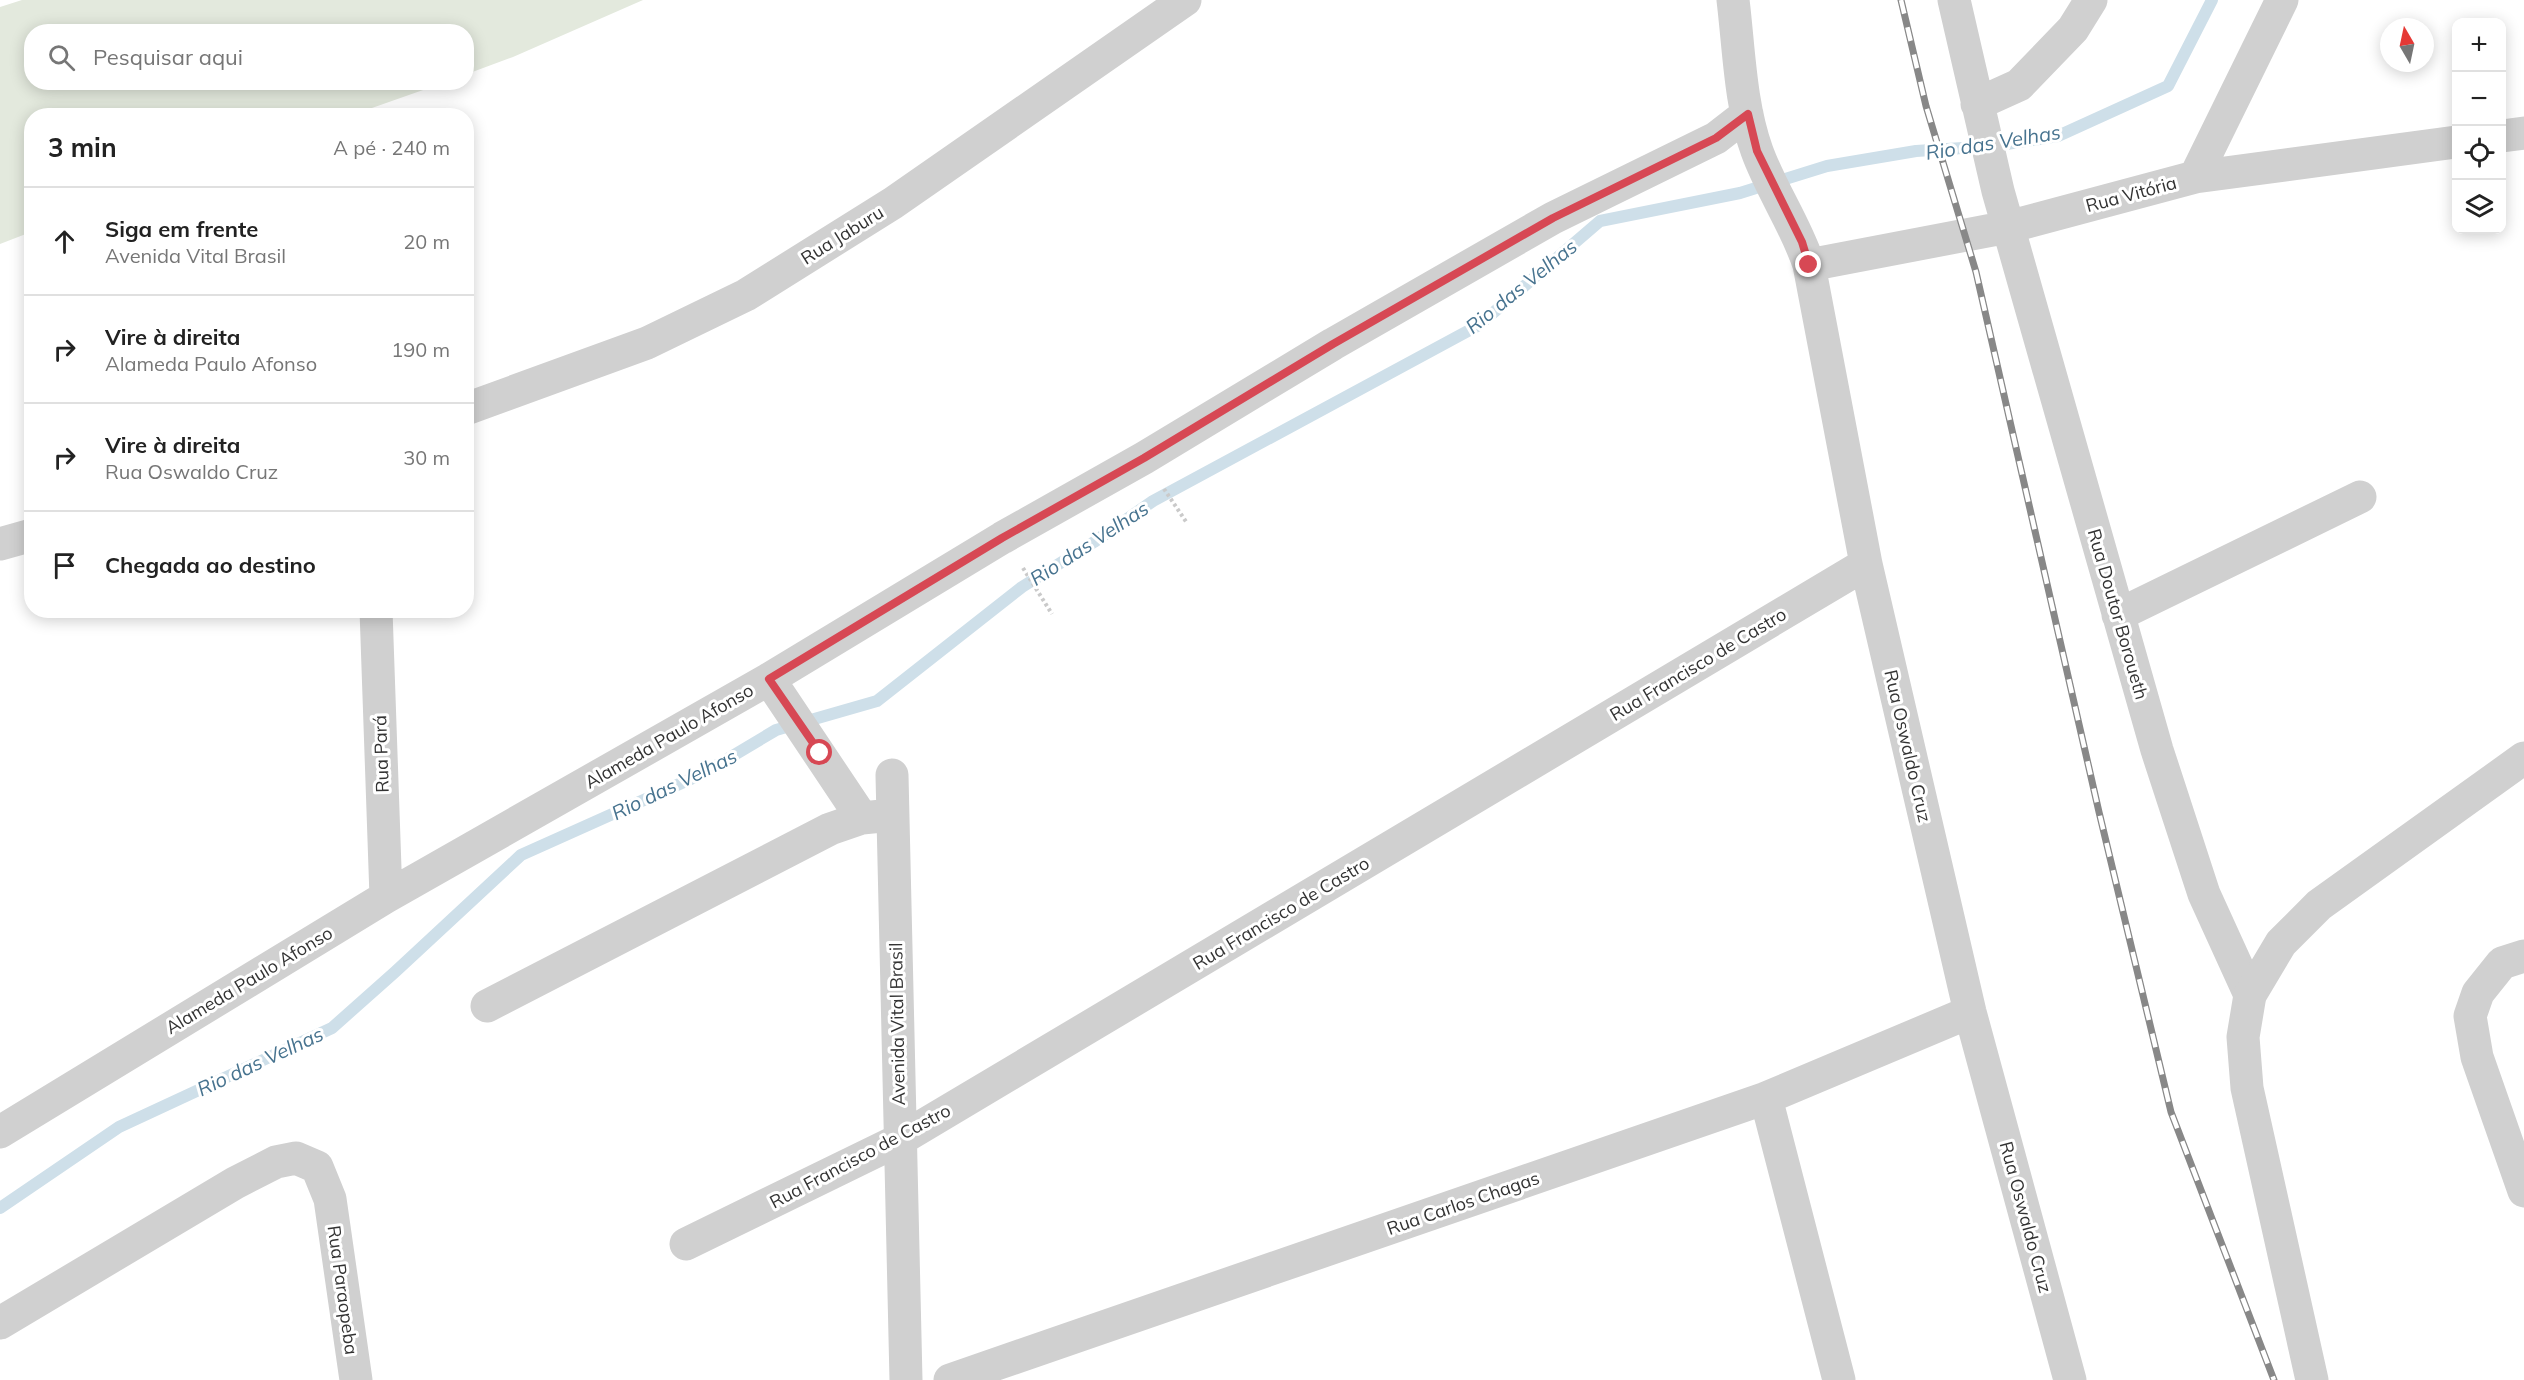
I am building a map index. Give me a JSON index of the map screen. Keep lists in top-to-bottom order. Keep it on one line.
{"streets":{"street":["Rua Vitória","Rua Jaburu","Rua Doutor Boroueth","Rua Francisco de Castro","Alameda Paulo Afonso","Rua Oswaldo Cruz","Rua Pará","Avenida Vital Brasil","Rua Carlos Chagas","Rua Paraopeba"]},"crossings":[["Rua Vitória","Rua Doutor Boroueth"],["Rua Vitória","Rua Oswaldo Cruz"],["Rua Francisco de Castro","Rua Oswaldo Cruz"],["Rua Francisco de Castro","Avenida Vital Brasil"],["Alameda Paulo Afonso","Rua Oswaldo Cruz"],["Alameda Paulo Afonso","Rua Pará"],["Rua Oswaldo Cruz","Rua Carlos Chagas"]],"water":["Rio das Velhas"],"north":"top","page":{"map_buttons":["+","−"],"search":"Pesquisar aqui","heading":["3 min","A pé · 240 m"],"list":[["Siga em frente","Avenida Vital Brasil","20 m"],["Vire à direita","Alameda Paulo Afonso","190 m"],["Vire à direita","Rua Oswaldo Cruz","30 m"],"Chegada ao destino"]}}
